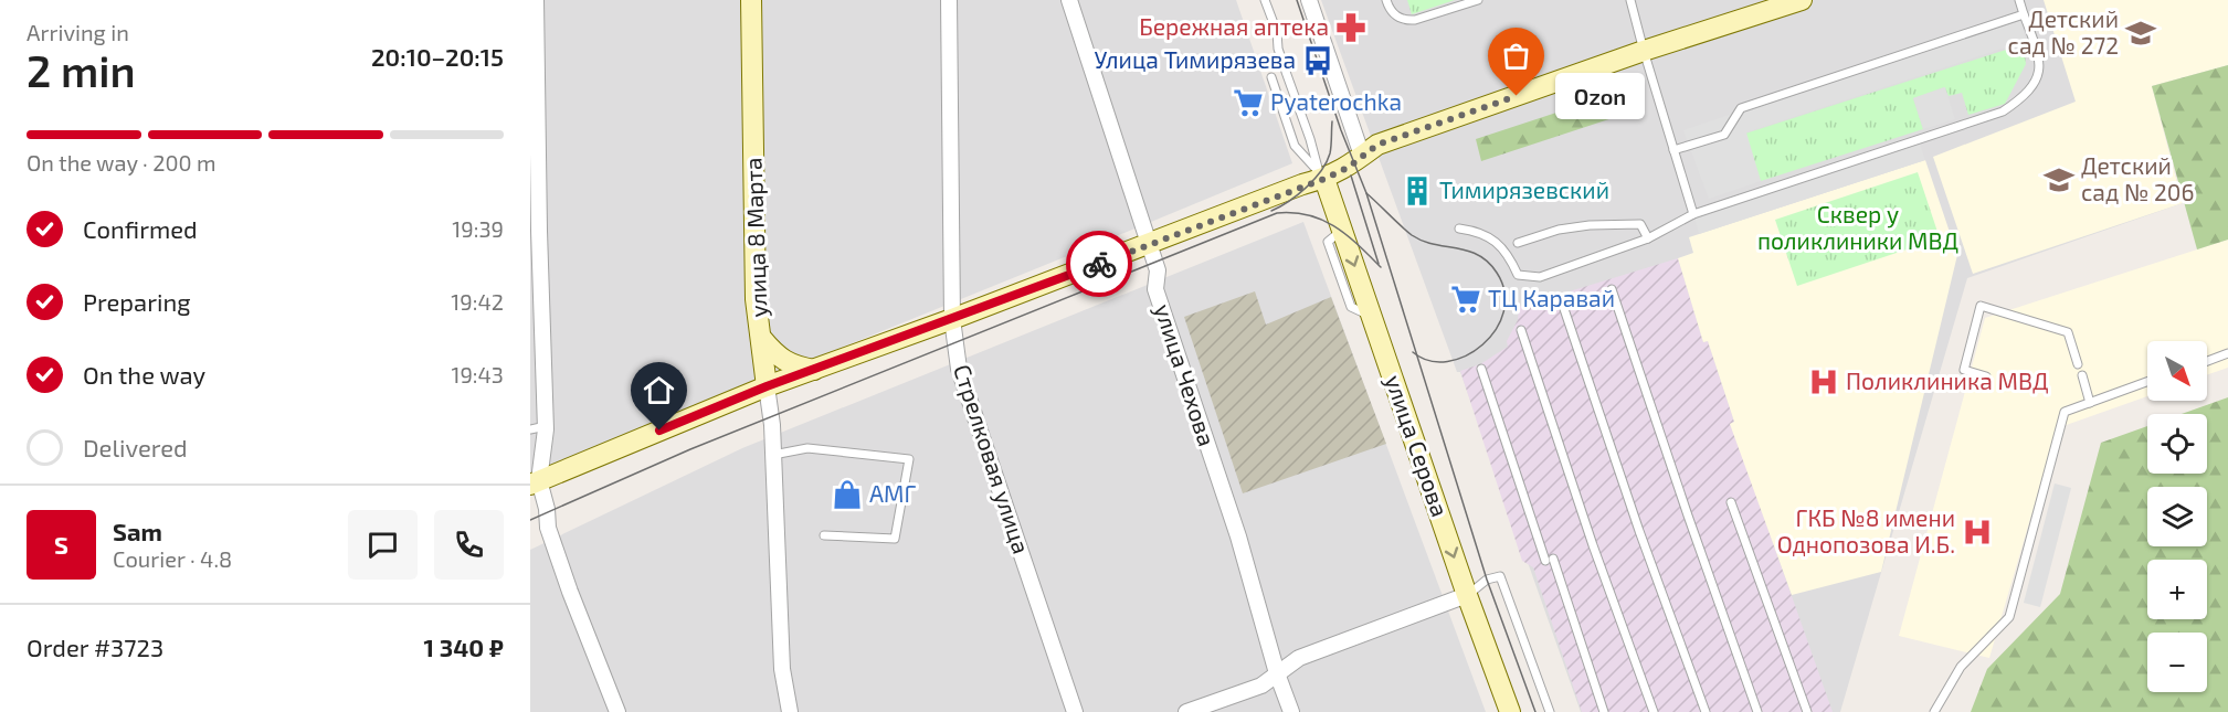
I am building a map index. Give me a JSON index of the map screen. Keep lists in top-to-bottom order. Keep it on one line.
{"streets":{"street":["улица 8 Марта","улица Чехова","улица Серова","Стрелковая улица"]},"one_way":["улица Серова"],"parks":["Сквер у поликлиники МВД"],"places":{"pharmacy":["Бережная аптека"],"school or university":["Детский сад № 272","Детский сад № 206"],"bus stop":["Улица Тимирязева"],"other":["Ozon"],"supermarket":["Pyaterochka","ТЦ Каравай"],"building":["Тимирязевский"],"hospital":["Поликлиника МВД","ГКБ №8 имени Однопозова И.Б."],"shop":["АМГ"]},"north":"bottom right","page":{"heading":["2 min","Arriving in","20:10–20:15"],"panel":["Sam","Courier · 4.8","Order #3723","1 340 ₽"],"bubble":"Ozon","bar":"On the way · 200 m","list":[["Confirmed","19:39"],["Preparing","19:42"],["On the way","19:43"],"Delivered"],"map_buttons":["+","−"],"round":"S"}}
